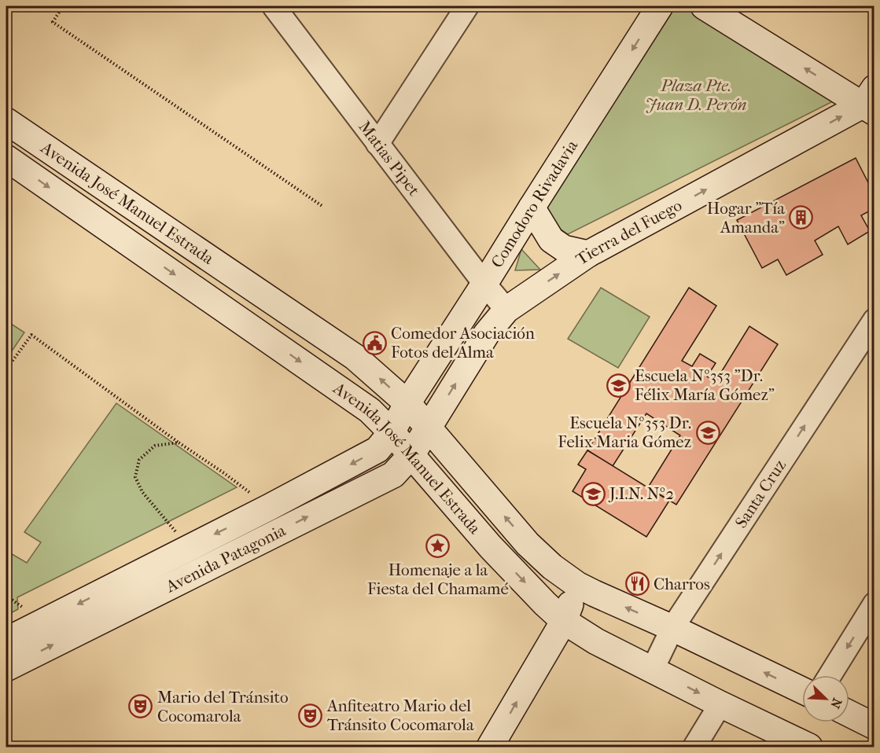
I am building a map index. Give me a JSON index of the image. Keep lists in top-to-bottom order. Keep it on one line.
{"streets":{"main road":["Avenida José Manuel Estrada","Comodoro Rivadavia","Tierra del Fuego","Avenida Patagonia"],"street":["Matias Pipet","Santa Cruz"]},"crossings":[["Matias Pipet","Comodoro Rivadavia"],["Matias Pipet","Tierra del Fuego"],["Avenida José Manuel Estrada","Comodoro Rivadavia"],["Avenida José Manuel Estrada","Tierra del Fuego"],["Avenida José Manuel Estrada","Santa Cruz"],["Avenida José Manuel Estrada","Avenida Patagonia"],["Comodoro Rivadavia","Avenida Patagonia"],["Tierra del Fuego","Avenida Patagonia"]],"one_way":["Comodoro Rivadavia","Tierra del Fuego","Santa Cruz"],"parks":["Plaza Pte. Juan D. Perón"],"places":{"building":["Hogar \"Tía Amanda\""],"public building":["Comedor Asociación Fotos del Alma"],"school or university":["Escuela Nº353 \"Dr. Félix María Gómez\"","Escuela Nº353 Dr. Felix Maria Gómez","J.I.N. Nº2"],"place":["Homenaje a la Fiesta del Chamamé"],"restaurant":["Charros"],"theatre":["Mario del Tránsito Cocomarola","Anfiteatro Mario del Tránsito Cocomarola"]},"north":"bottom right"}
